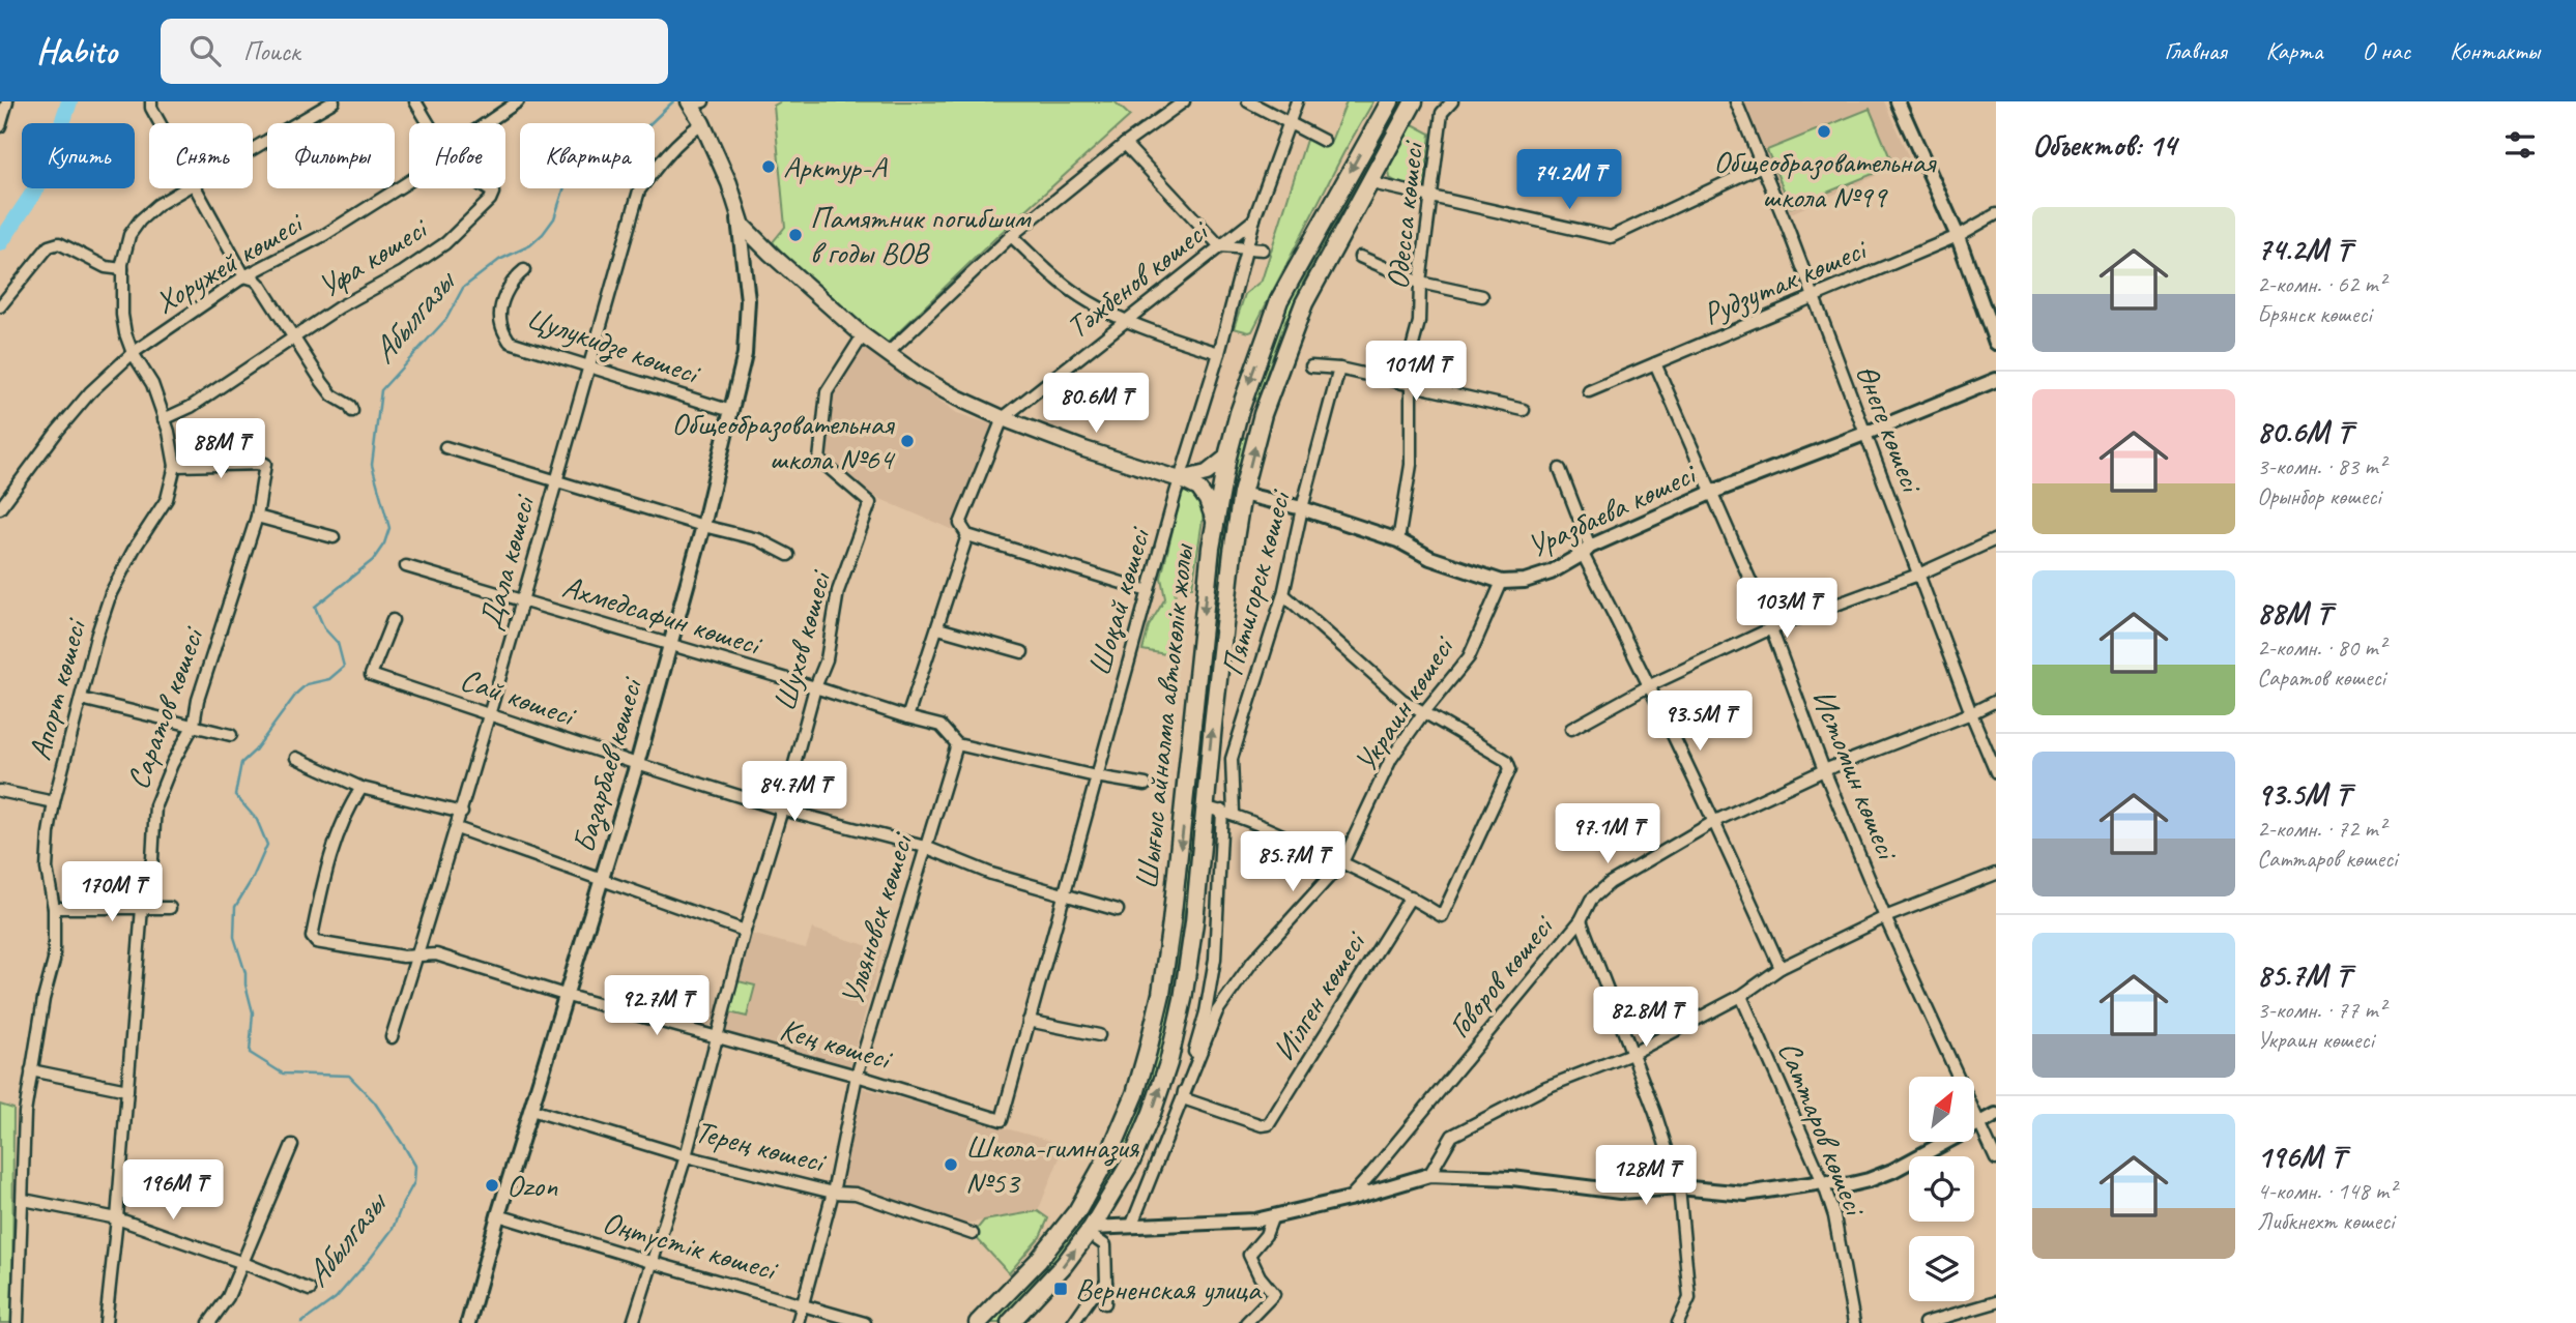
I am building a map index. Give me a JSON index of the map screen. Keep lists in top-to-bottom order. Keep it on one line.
{"streets":{"main road":["Шығыс айналма автокөлік жолы"],"street":["Одесса көшесі","Уфа көшесі","Хоружей көшесі","Тәжбенов көшесі","Рудзутак көшесі","Цулукидзе көшесі","Өнеге көшесі","Уразбаева көшесі","Дала көшесі","Пятигорск көшесі","Шоқай көшесі","Ахмедсафин көшесі","Шухов көшесі","Апорт көшесі","Сай көшесі","Украин көшесі","Саратов көшесі","Базарбаев көшесі","Истомин көшесі","Ульяновск көшесі","Говоров көшесі","Иілген көшесі","Кең көшесі","Саттаров көшесі","Терең көшесі","Оңтүстік көшесі"]},"crossings":[["Одесса көшесі","Уразбаева көшесі"],["Уфа көшесі","Апорт көшесі"],["Хоружей көшесі","Апорт көшесі"],["Тәжбенов көшесі","Шоқай көшесі"],["Рудзутак көшесі","Өнеге көшесі"],["Рудзутак көшесі","Истомин көшесі"],["Цулукидзе көшесі","Дала көшесі"],["Цулукидзе көшесі","Базарбаев көшесі"],["Өнеге көшесі","Уразбаева көшесі"],["Өнеге көшесі","Говоров көшесі"],["Уразбаева көшесі","Пятигорск көшесі"],["Уразбаева көшесі","Украин көшесі"],["Уразбаева көшесі","Шығыс айналма автокөлік жолы"],["Уразбаева көшесі","Истомин көшесі"],["Дала көшесі","Ахмедсафин көшесі"],["Дала көшесі","Сай көшесі"],["Дала көшесі","Кең көшесі"],["Шоқай көшесі","Ахмедсафин көшесі"],["Шоқай көшесі","Сай көшесі"],["Шоқай көшесі","Кең көшесі"],["Ахмедсафин көшесі","Шухов көшесі"],["Ахмедсафин көшесі","Базарбаев көшесі"],["Ахмедсафин көшесі","Ульяновск көшесі"],["Шухов көшесі","Сай көшесі"],["Шухов көшесі","Кең көшесі"],["Шухов көшесі","Терең көшесі"],["Шухов көшесі","Оңтүстік көшесі"],["Апорт көшесі","Саратов көшесі"],["Сай көшесі","Базарбаев көшесі"],["Сай көшесі","Ульяновск көшесі"],["Украин көшесі","Иілген көшесі"],["Базарбаев көшесі","Кең көшесі"],["Базарбаев көшесі","Терең көшесі"],["Базарбаев көшесі","Оңтүстік көшесі"],["Истомин көшесі","Говоров көшесі"],["Ульяновск көшесі","Кең көшесі"],["Ульяновск көшесі","Терең көшесі"],["Ульяновск көшесі","Оңтүстік көшесі"]],"water":["Абылгазы"],"places":{"other":["Общеобразовательная школа №99","Арктур-А","Памятник погибшим в годы ВОВ","Общеобразовательная школа №64","Школа-гимназия №53","Ozon"],"transit":["Верненская улица"]},"north":"top right","page":{"header":"Habito","search":"Поиск","nav":["Главная","Карта","О нас","Контакты"],"heading":"Объектов: 14","chip":["Купить","Снять","Фильтры","Новое","Квартира"],"price":["74.2M ₸","101M ₸","80.6M ₸","88M ₸","103M ₸","93.5M ₸","84.7M ₸","97.1M ₸","85.7M ₸","170M ₸","92.7M ₸","82.8M ₸","128M ₸","196M ₸"],"list":[{"name":"74.2M ₸","note":"2-комн. · 62 m² · Брянск көшесі"},{"name":"80.6M ₸","note":"3-комн. · 83 m² · Орынбор көшесі"},{"name":"88M ₸","note":"2-комн. · 80 m² · Саратов көшесі"},{"name":"93.5M ₸","note":"2-комн. · 72 m² · Саттаров көшесі"},{"name":"85.7M ₸","note":"3-комн. · 77 m² · Украин көшесі"},{"name":"196M ₸","note":"4-комн. · 148 m² · Либкнехт көшесі"}]}}
